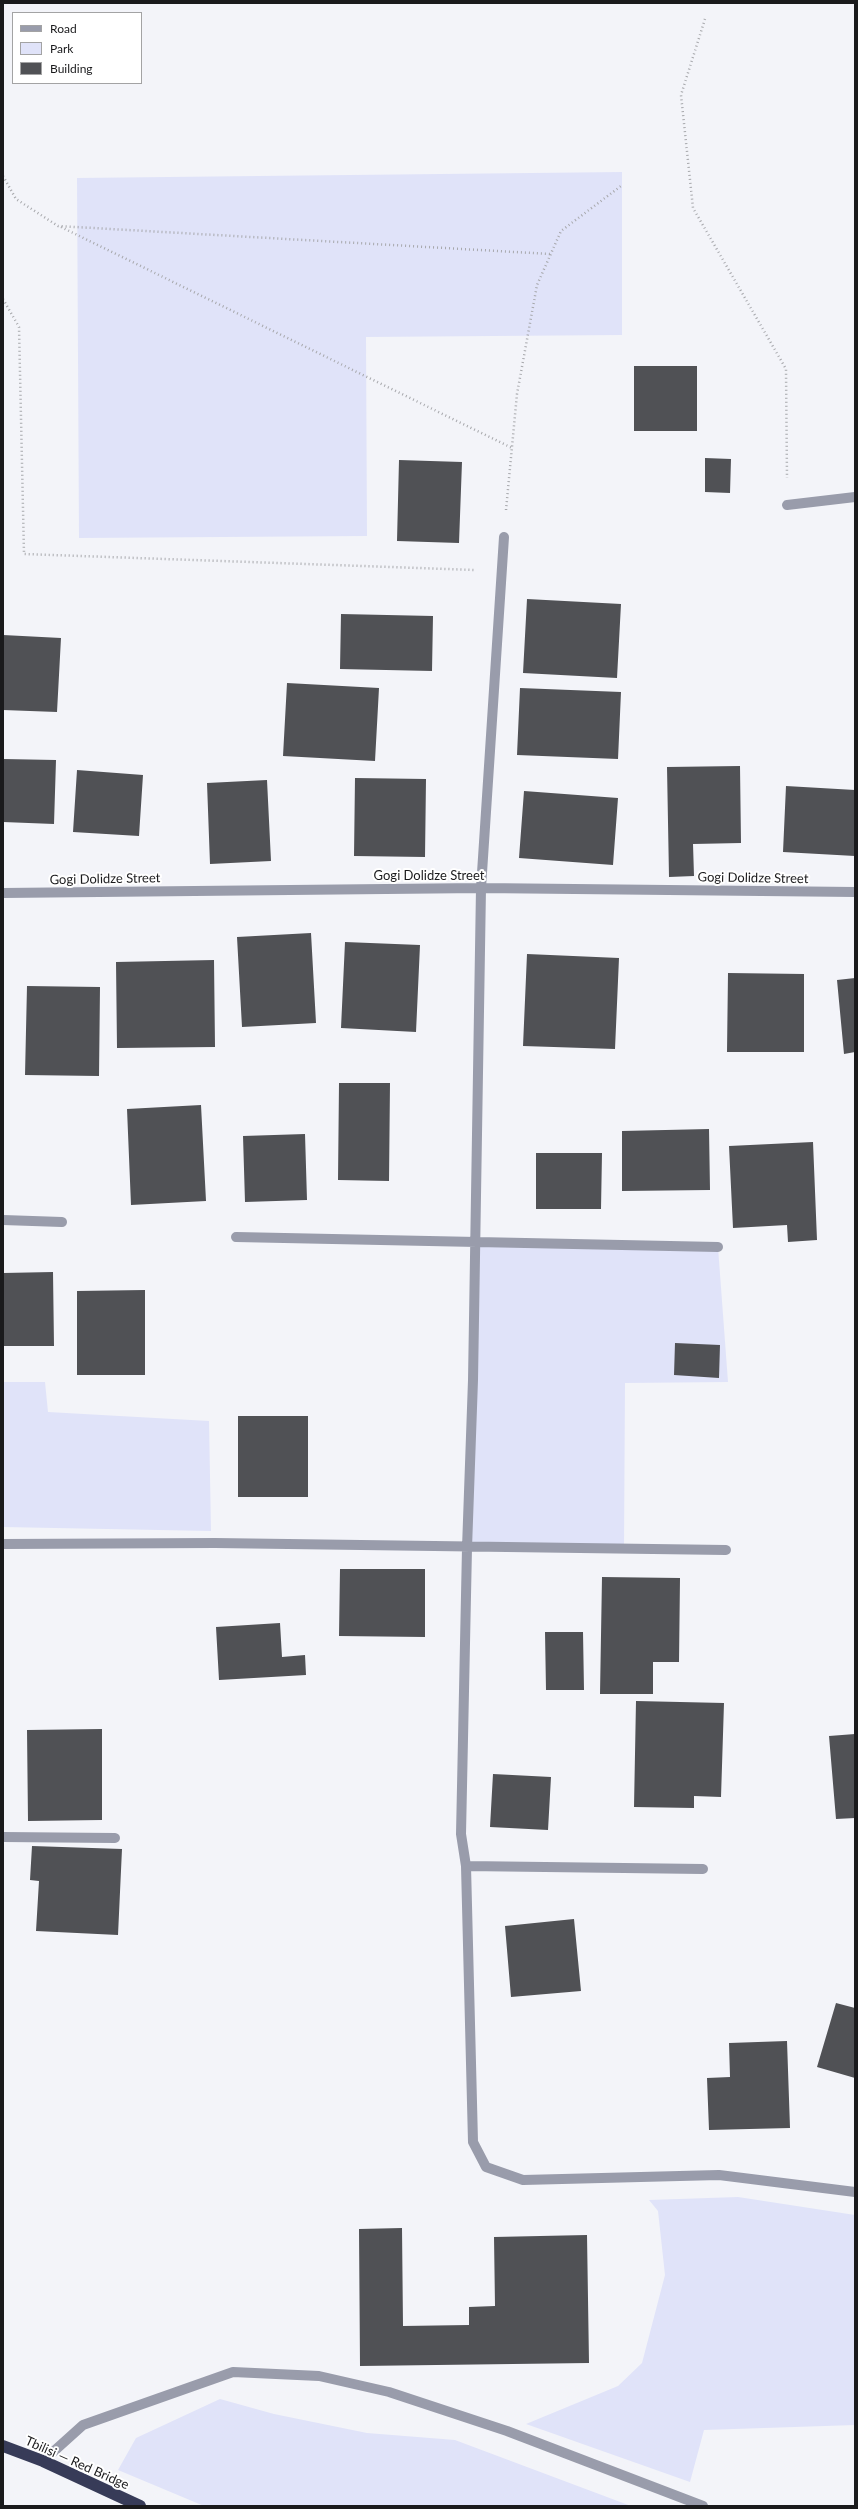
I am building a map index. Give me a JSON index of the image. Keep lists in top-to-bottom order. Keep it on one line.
{"streets":{"highway":["Tbilisi — Red Bridge"],"street":["Gogi Dolidze Street"]},"legend":["Road","Park","Building"]}
